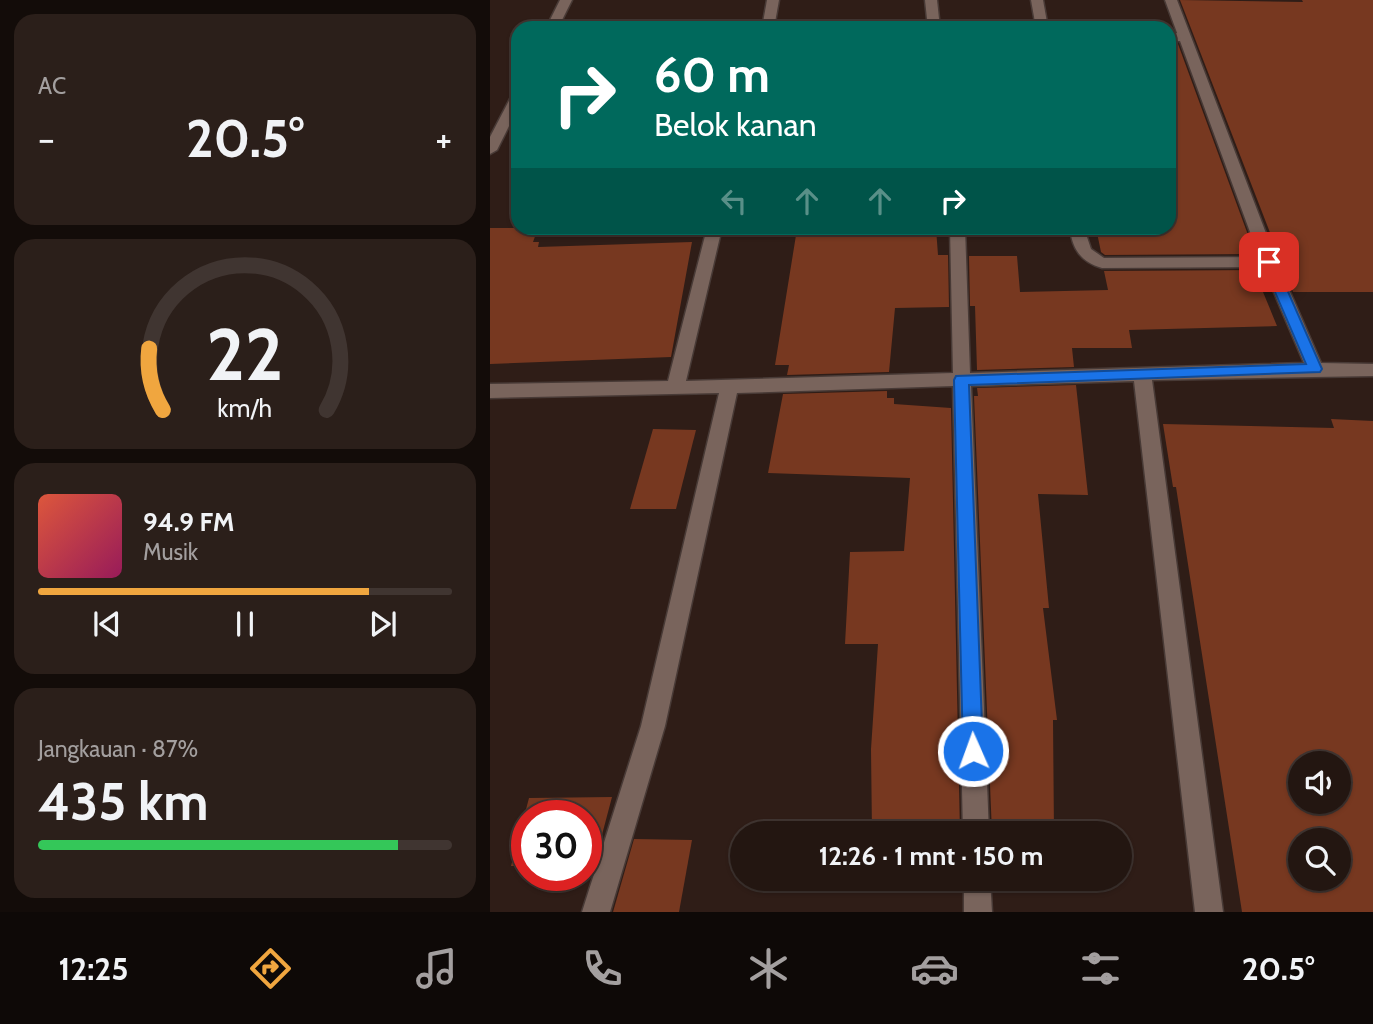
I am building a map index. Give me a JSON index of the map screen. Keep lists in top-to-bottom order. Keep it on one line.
{"page":{"tile":["AC",["Jangkauan · 87%","435 km"]],"turn":["60 m","Belok kanan"],"heat":["−","20.5°","+"],"song":["94.9 FM","Musik"],"limit":"30","trip":"12:26 · 1 mnt · 150 m","tabs":["12:25","20.5°"],"gauge":["22","km/h"]}}
